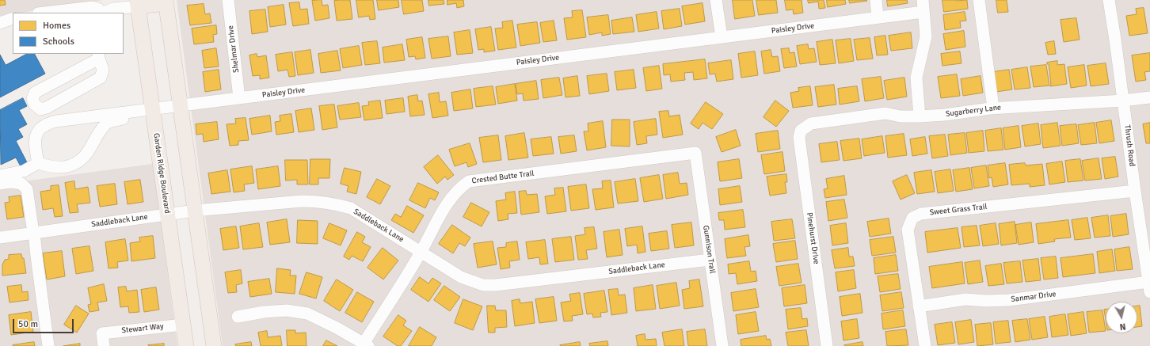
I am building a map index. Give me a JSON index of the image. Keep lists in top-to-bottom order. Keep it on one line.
{"streets":{"main road":["Garden Ridge Boulevard"],"street":["Paisley Drive","Shelmar Drive","Sugarberry Lane","Thrush Road","Crested Butte Trail","Sweet Grass Trail","Saddleback Lane","Pinehurst Drive","Gunnison Trail","Sanmar Drive","Stewart Way"]},"crossings":[["Paisley Drive","Shelmar Drive"],["Paisley Drive","Garden Ridge Boulevard"],["Sugarberry Lane","Thrush Road"],["Sugarberry Lane","Pinehurst Drive"],["Thrush Road","Sweet Grass Trail"],["Thrush Road","Sanmar Drive"],["Garden Ridge Boulevard","Saddleback Lane"],["Garden Ridge Boulevard","Stewart Way"],["Crested Butte Trail","Saddleback Lane"],["Crested Butte Trail","Gunnison Trail"],["Sweet Grass Trail","Sanmar Drive"],["Saddleback Lane","Gunnison Trail"]],"legend":["Homes","Schools"],"scale_bar":"50 m","north":"bottom"}
